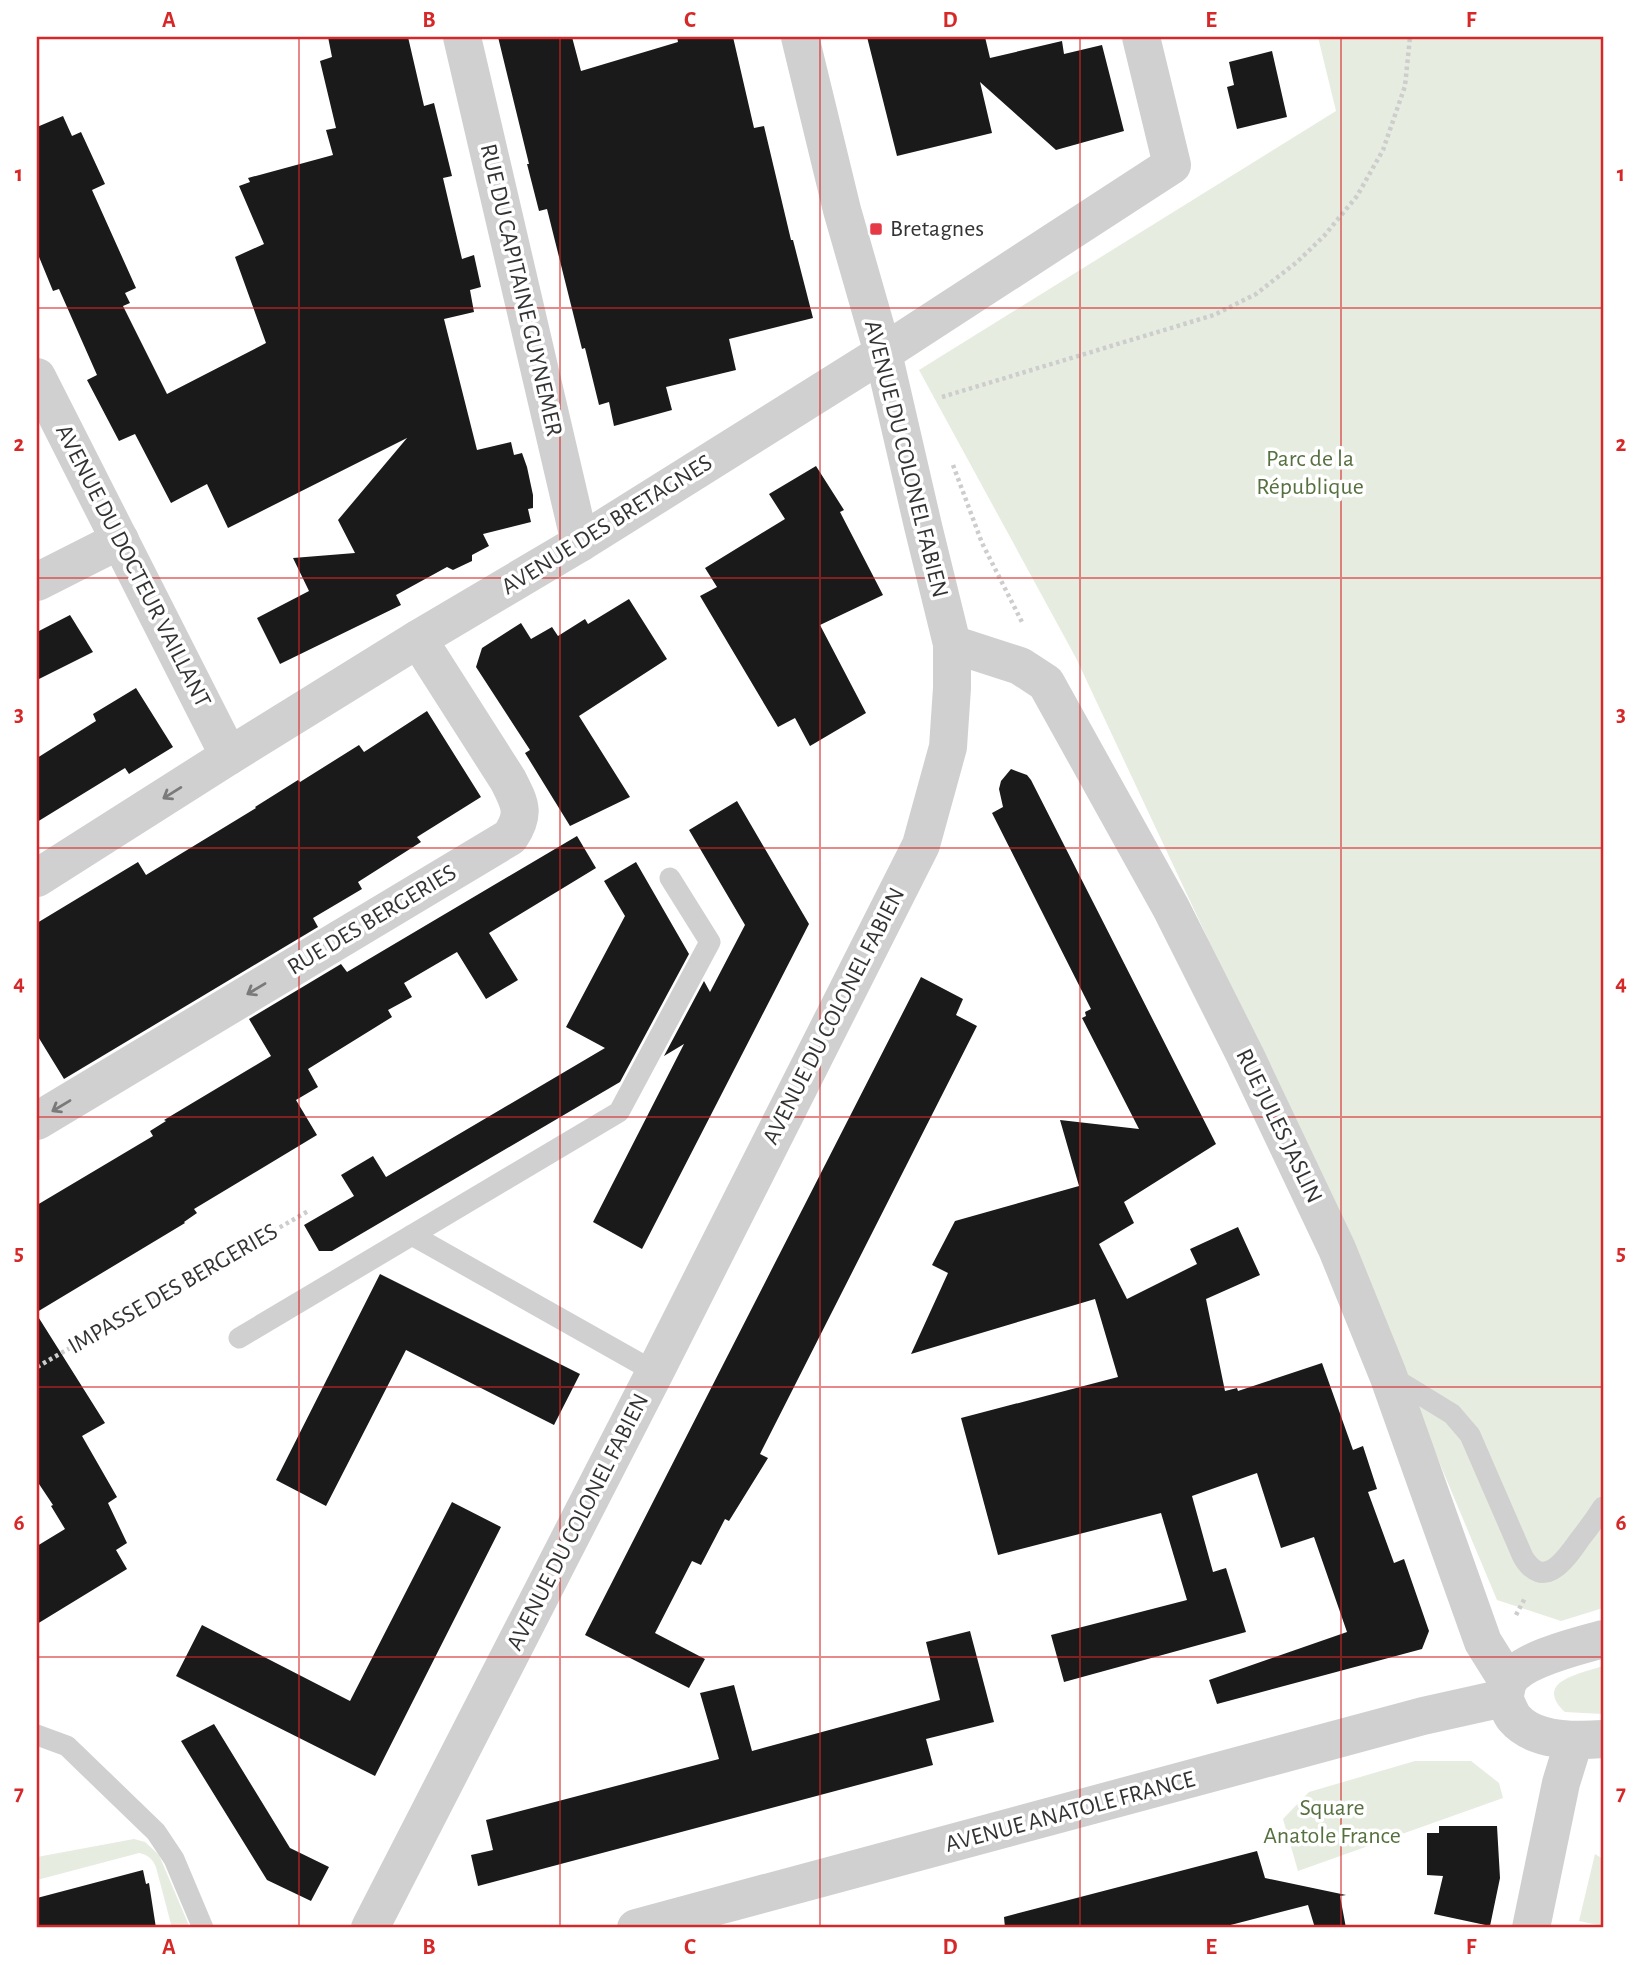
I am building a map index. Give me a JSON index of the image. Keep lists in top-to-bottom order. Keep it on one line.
{"streets":{"street":["RUE DU CAPITAINE GUYNEMER","AVENUE DU COLONEL FABIEN","AVENUE DES BRETAGNES","AVENUE DU DOCTEUR VAILLANT","RUE DES BERGERIES","RUE JULES JASLIN","AVENUE ANATOLE FRANCE"],"path":["IMPASSE DES BERGERIES"]},"crossings":[["RUE DU CAPITAINE GUYNEMER","AVENUE DES BRETAGNES"],["AVENUE DU COLONEL FABIEN","AVENUE DES BRETAGNES"],["AVENUE DU COLONEL FABIEN","RUE JULES JASLIN"],["AVENUE DES BRETAGNES","AVENUE DU DOCTEUR VAILLANT"],["AVENUE DES BRETAGNES","RUE DES BERGERIES"],["RUE JULES JASLIN","AVENUE ANATOLE FRANCE"]],"parks":["Parc de la République","Square Anatole France"],"places":{"transit":["Bretagnes"]},"grid":{"columns":["A","B","C","D","E","F"],"rows":["1","2","3","4","5","6","7"]}}
